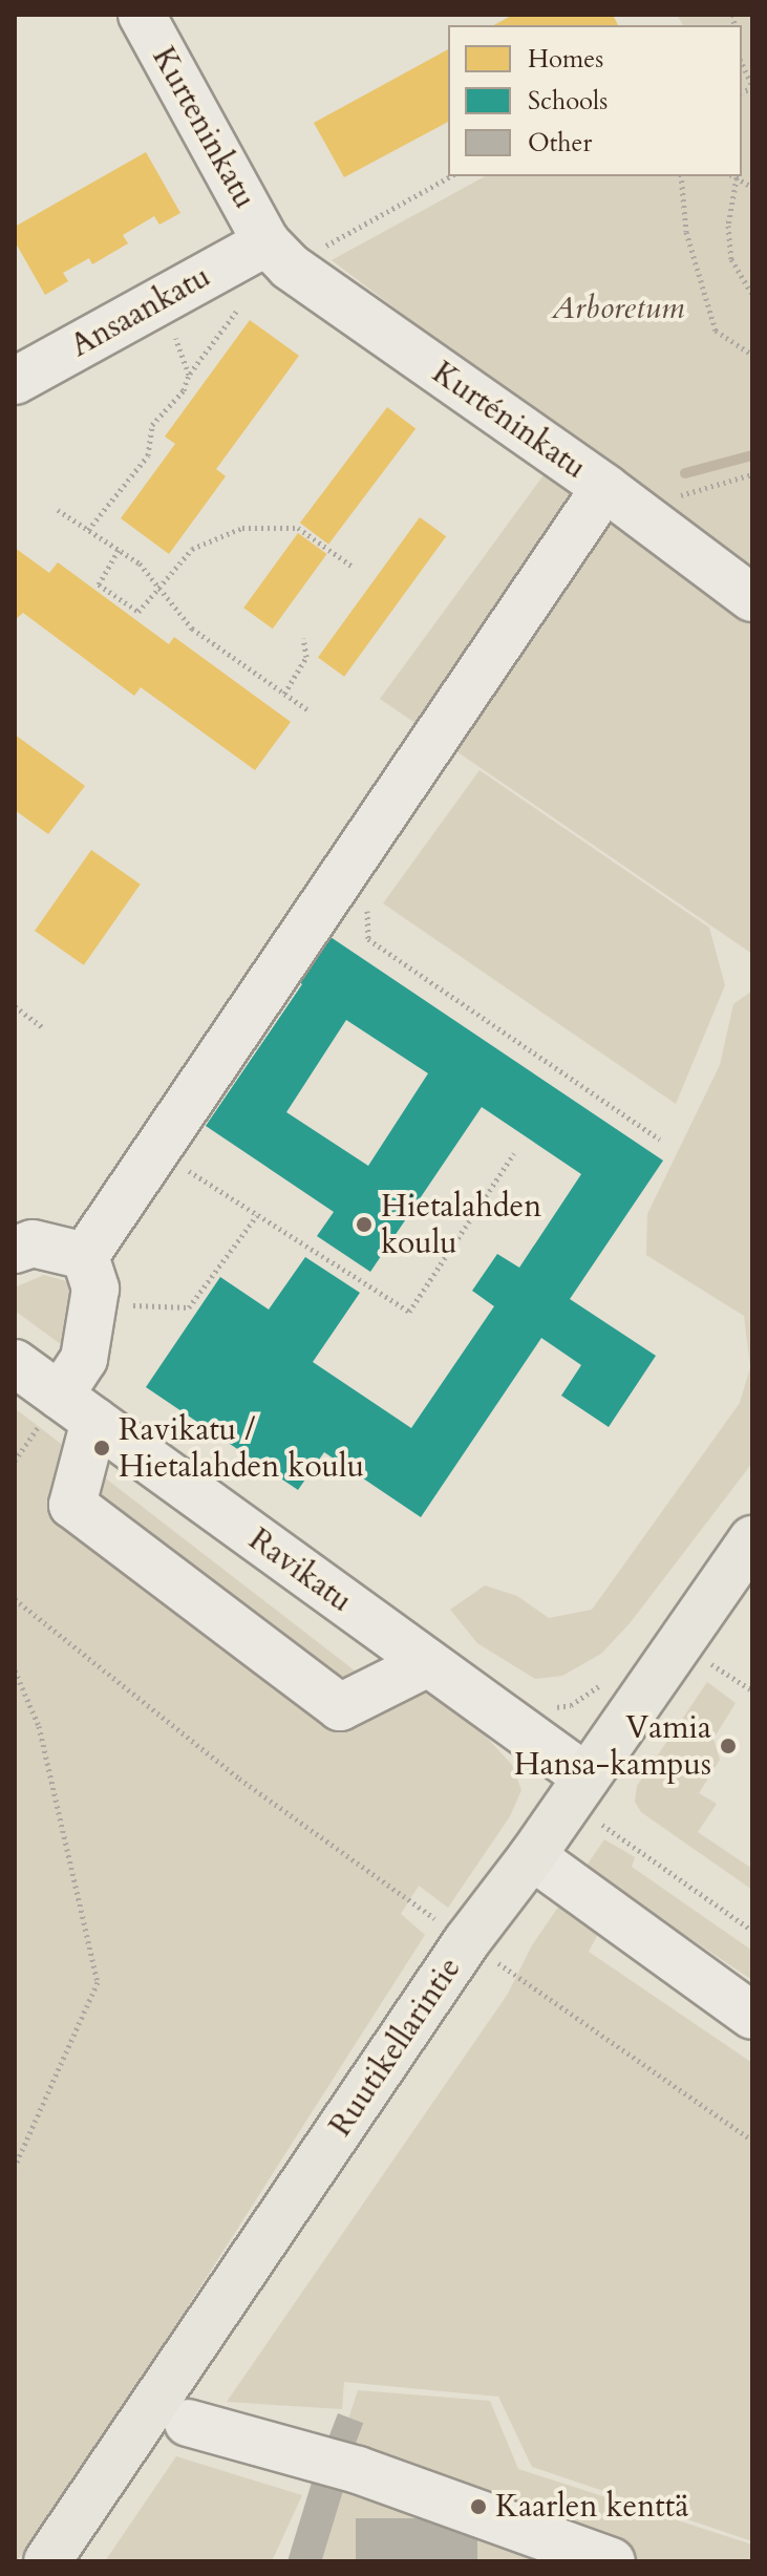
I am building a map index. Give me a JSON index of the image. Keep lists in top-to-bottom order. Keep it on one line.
{"streets":{"main road":["Ruutikellarintie"],"street":["Kurteninkatu","Ansaankatu","Kurténinkatu","Ravikatu"]},"crossings":[["Kurteninkatu","Ansaankatu"],["Kurteninkatu","Kurténinkatu"],["Ansaankatu","Kurténinkatu"],["Ravikatu","Ruutikellarintie"]],"parks":["Arboretum"],"places":["Hietalahden koulu","Ravikatu / Hietalahden koulu","Vamia Hansa-kampus","Kaarlen kenttä"],"legend":["Homes","Schools","Other"]}
